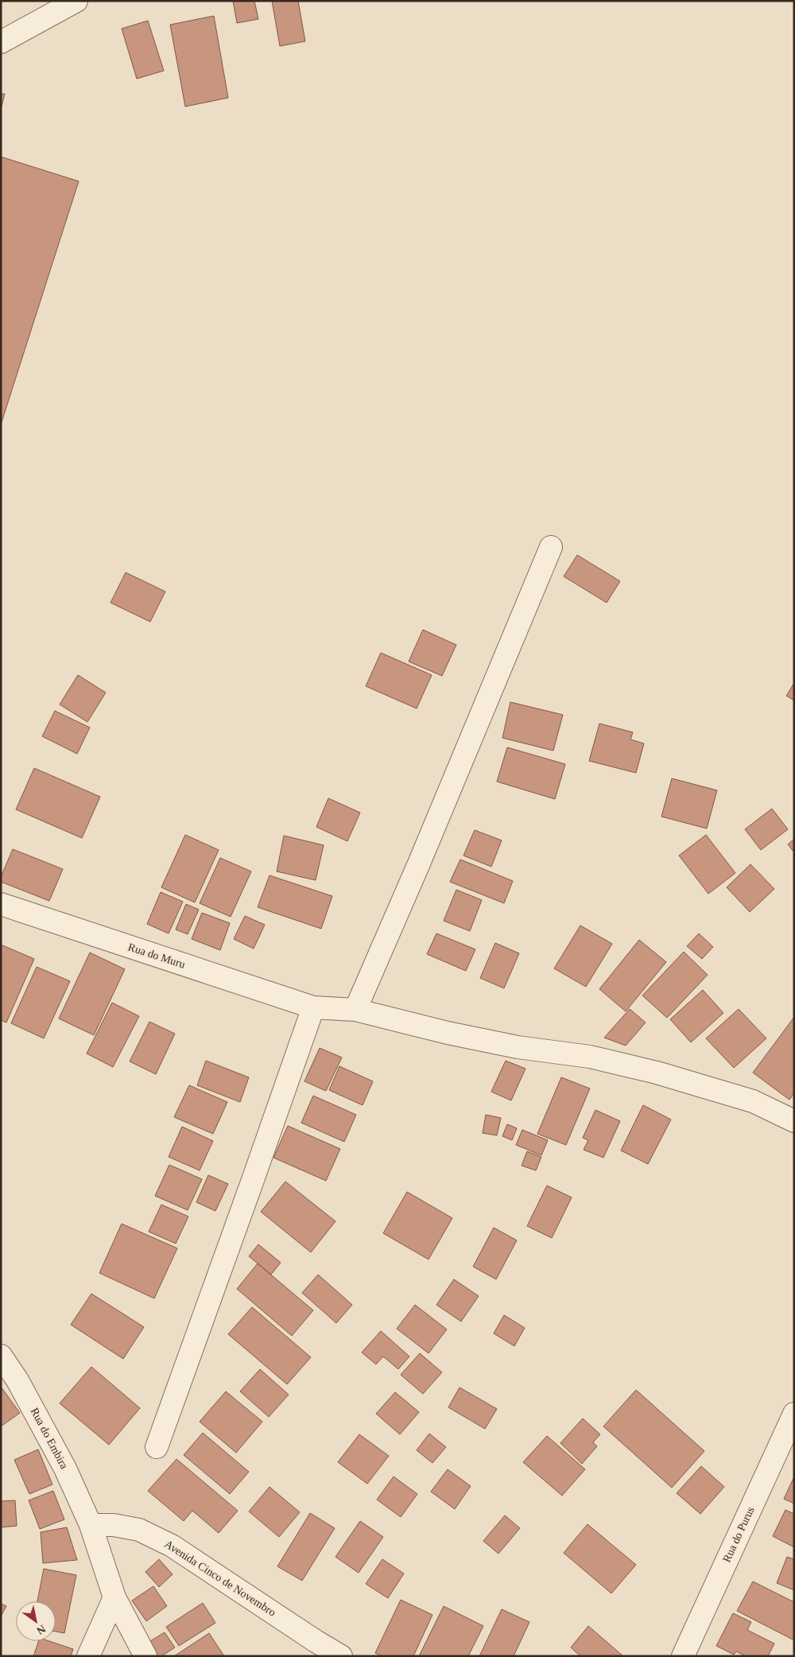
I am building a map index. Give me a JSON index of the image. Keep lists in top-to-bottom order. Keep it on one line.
{"streets":{"street":["Rua do Muru","Rua do Embira","Rua do Purus","Avenida Cinco de Novembro"]},"crossings":[["Rua do Embira","Avenida Cinco de Novembro"]],"north":"bottom right"}
